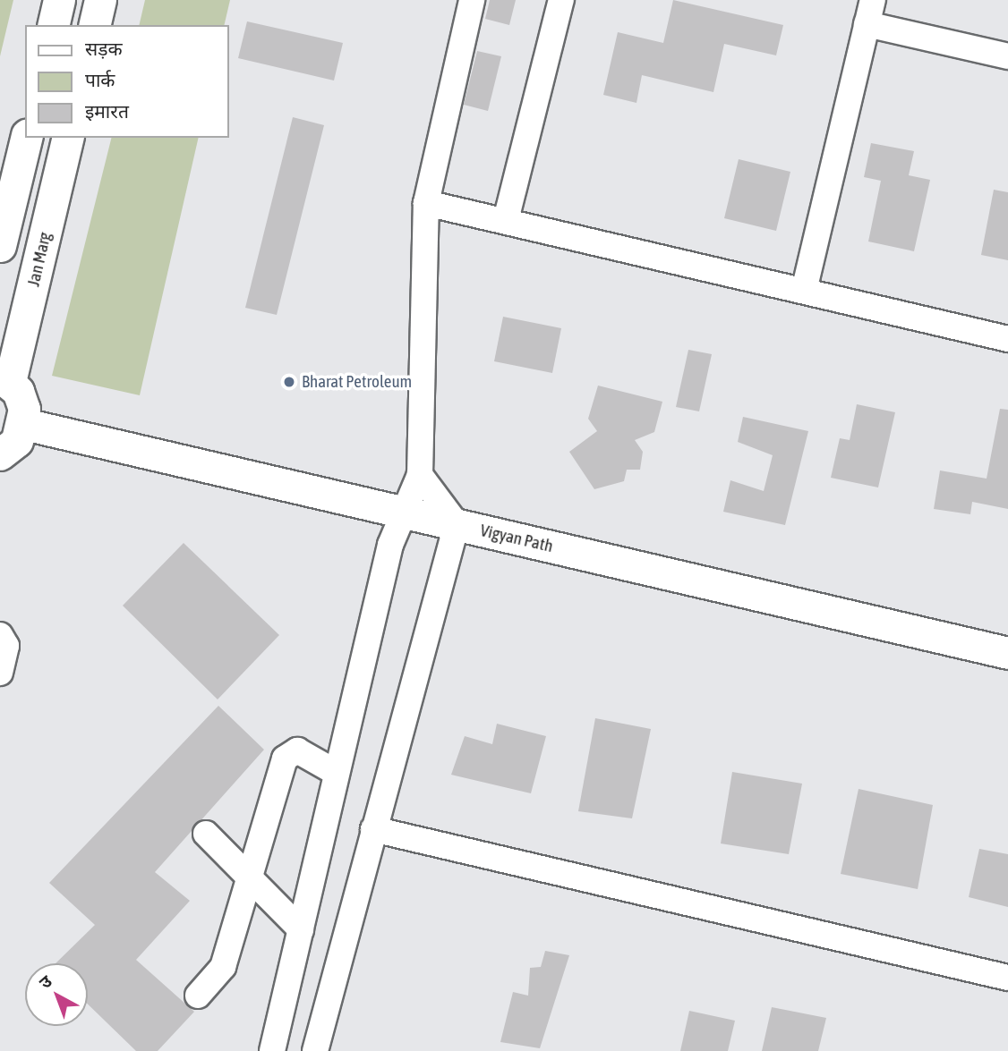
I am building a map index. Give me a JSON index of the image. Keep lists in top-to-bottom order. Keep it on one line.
{"streets":{"main road":["Jan Marg","Vigyan Path"]},"places":["Bharat Petroleum"],"legend":["सड़क","पार्क","इमारत"],"north":"top left"}
